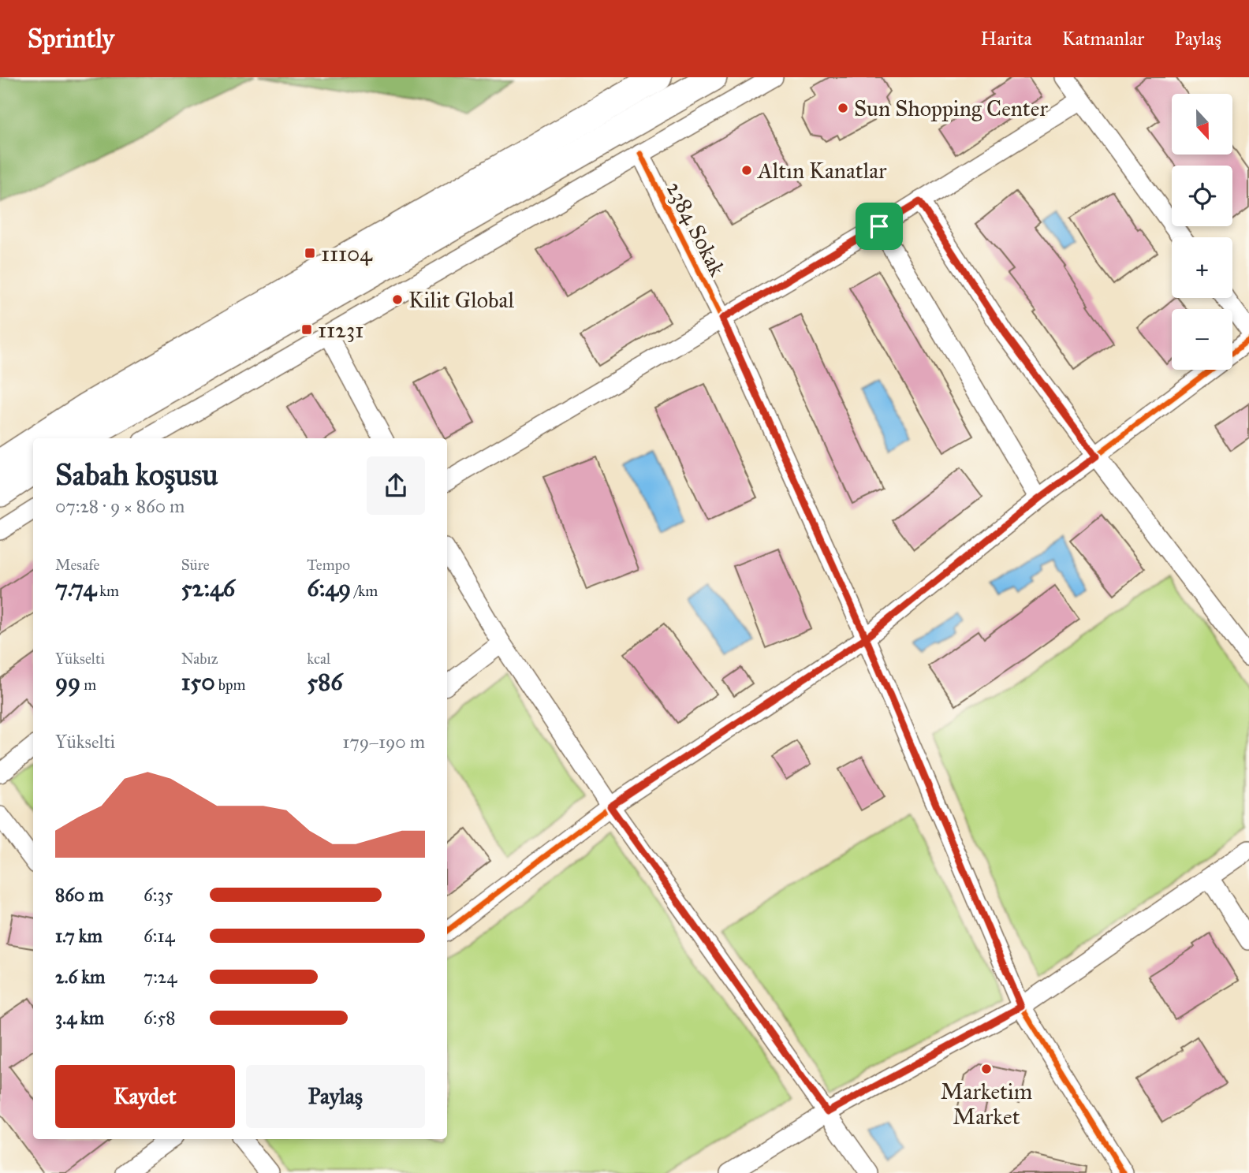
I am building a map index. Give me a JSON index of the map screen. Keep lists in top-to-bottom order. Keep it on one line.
{"streets":{"street":["2384 Sokak"]},"places":{"other":["Sun Shopping Center","Altın Kanatlar","Kilit Global","Marketim Market"],"transit":["11104","11231"]},"north":"bottom","page":{"header":"Sprintly","nav":["Harita","Katmanlar","Paylaş"],"map_buttons":["+","−"],"heading":["Sabah koşusu","07:28 · 9 × 860 m"],"stats":[["Mesafe","7.74 km"],["Süre","52:46"],["Tempo","6:49 /km"],["Yükselti","99 m"],["Nabız","150 bpm"],["kcal","586"]],"chart":["Yükselti","179–190 m"],"list":[{"name":"860 m","note":"6:35"},{"name":"1.7 km","note":"6:14"},{"name":"2.6 km","note":"7:24"},{"name":"3.4 km","note":"6:58"}],"buttons":["Kaydet","Paylaş"]}}
